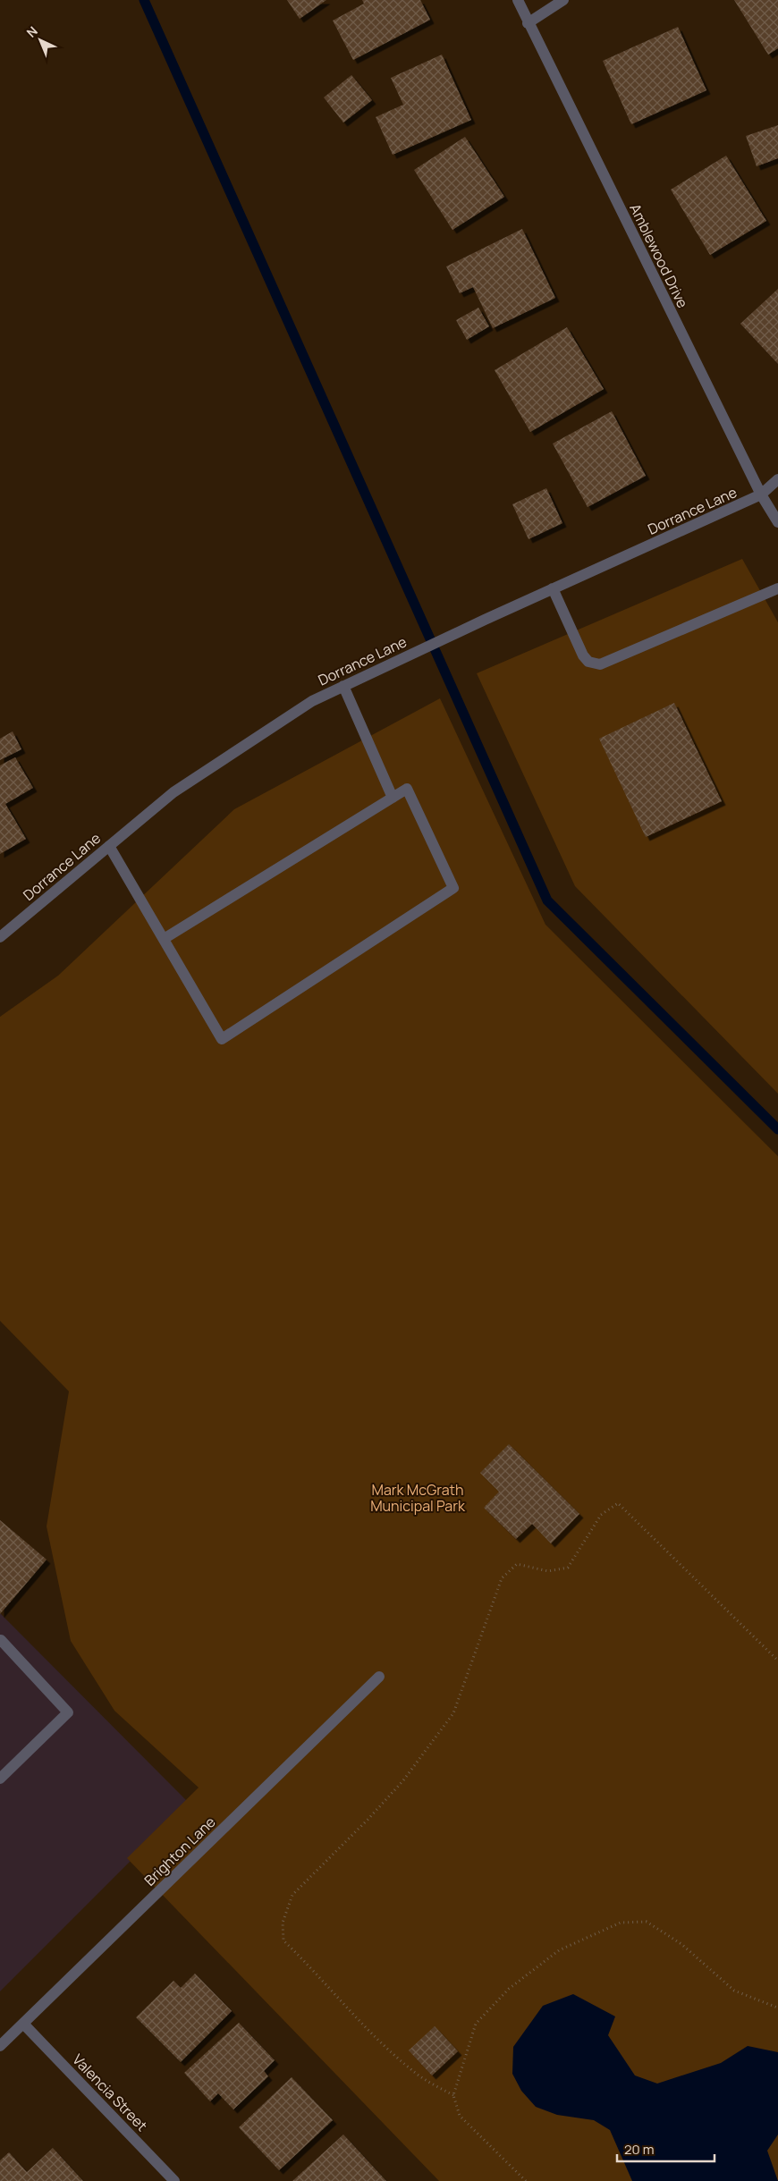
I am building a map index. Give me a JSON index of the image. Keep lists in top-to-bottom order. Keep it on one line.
{"streets":{"street":["Amblewood Drive","Dorrance Lane","Brighton Lane","Valencia Street"]},"crossings":[["Amblewood Drive","Dorrance Lane"],["Brighton Lane","Valencia Street"]],"parks":["Mark McGrath Municipal Park"],"scale_bar":"20 m","north":"top left"}
